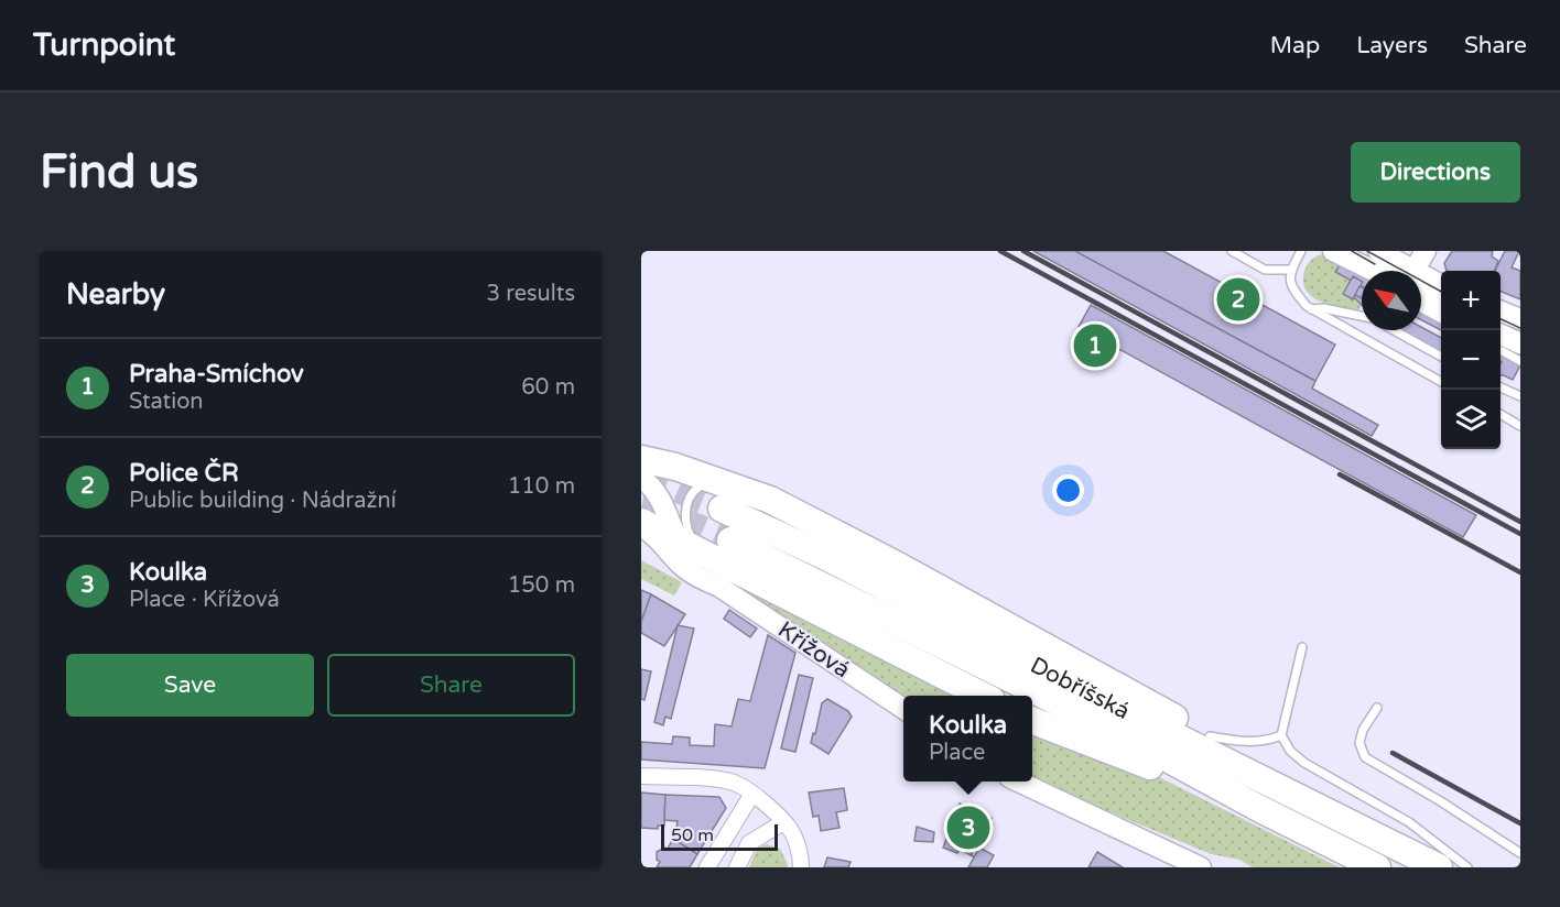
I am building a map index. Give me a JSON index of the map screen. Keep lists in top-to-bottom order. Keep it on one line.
{"streets":{"highway":["Dobříšská"],"street":["Křížová"]},"scale_bar":"50 m","north":"top left","page":{"header":"Turnpoint","nav":["Map","Layers","Share"],"buttons":["Directions",["Save","Share"]],"title":"Find us","heading":["Nearby","3 results"],"map_buttons":["+","−"],"pins":["2","1","3"],"list":[{"mark":"1","name":"Praha-Smíchov","note":"Station","value":"60 m"},{"mark":"2","name":"Police ČR","note":"Public building · Nádražní","value":"110 m"},{"mark":"3","name":"Koulka","note":"Place · Křížová","value":"150 m"}],"popup":["Koulka","Place"],"scale":"50 m"}}
